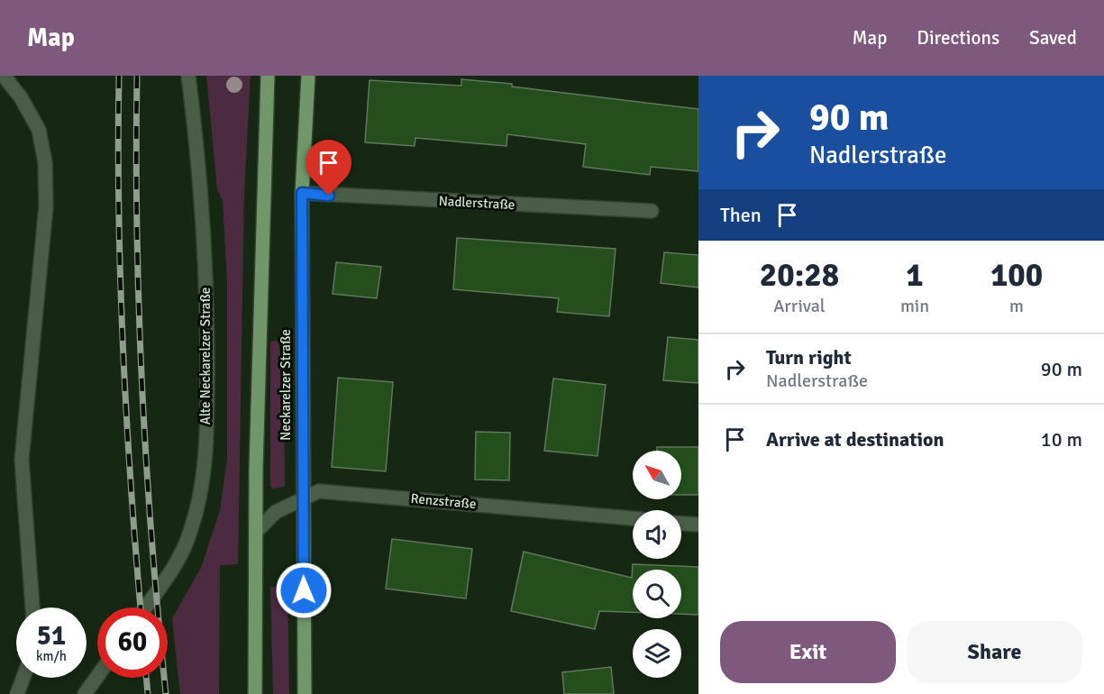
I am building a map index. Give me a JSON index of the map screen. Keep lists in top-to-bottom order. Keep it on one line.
{"streets":{"main road":["Neckarelzer Straße"],"street":["Nadlerstraße","Alte Neckarelzer Straße","Renzstraße"]},"crossings":[["Nadlerstraße","Neckarelzer Straße"],["Neckarelzer Straße","Renzstraße"]],"north":"top left","page":{"header":"Map","nav":["Map","Directions","Saved"],"turn":["90 m","Nadlerstraße"],"then":"Then","eta":["20:28","Arrival","1","min","100","m"],"list":[{"name":"Turn right","note":"Nadlerstraße","value":"90 m"},{"name":"Arrive at destination","value":"10 m"}],"speed":"51 km/h","limit":"60","buttons":["Exit","Share"]}}
